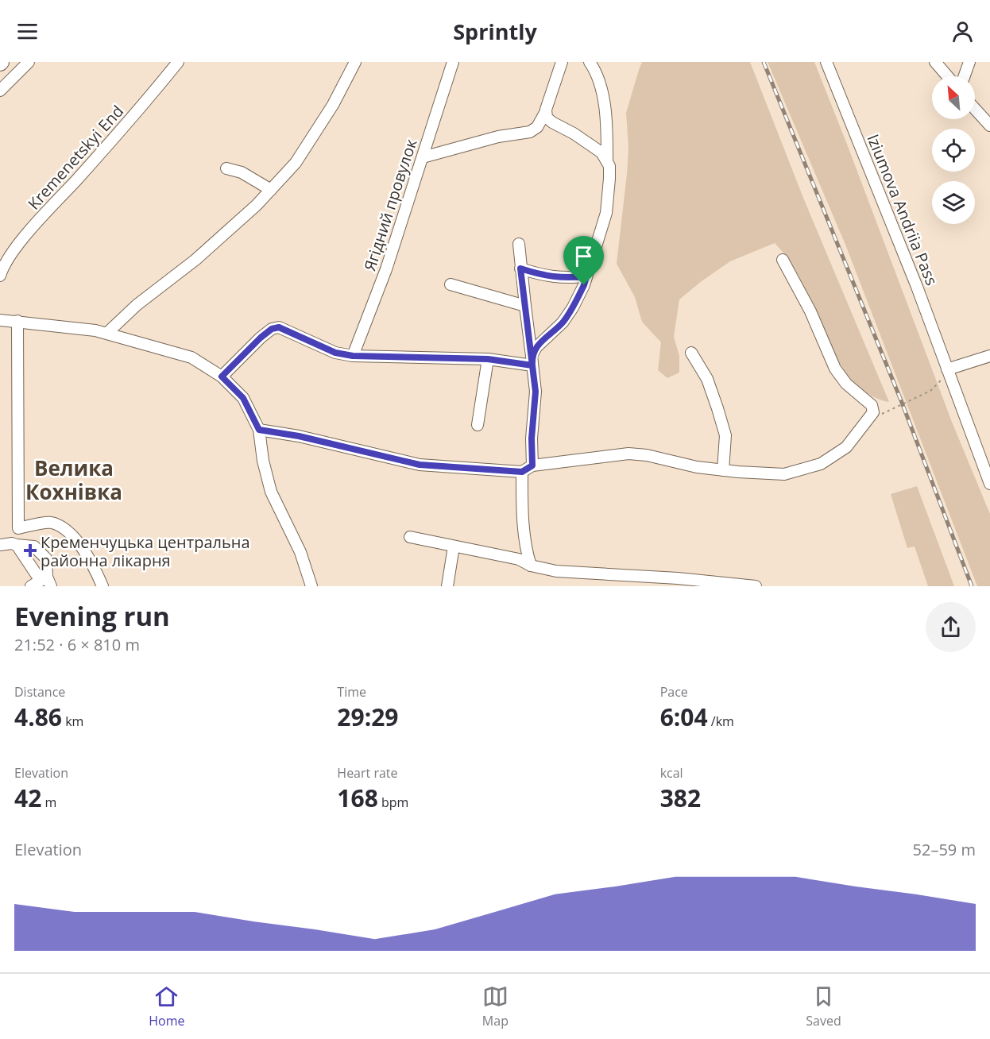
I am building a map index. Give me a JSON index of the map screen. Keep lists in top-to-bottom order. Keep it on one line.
{"streets":{"street":["Kremenetskyi End","Ягідний провулок","Iziumova Andriia Pass"]},"districts":["Велика Кохнівка"],"places":{"health":["Кременчуцька центральна районна лікарня"]},"north":"top left","page":{"header":"Sprintly","heading":["Evening run","21:52 · 6 × 810 m"],"stats":[["Distance","4.86 km"],["Time","29:29"],["Pace","6:04 /km"],["Elevation","42 m"],["Heart rate","168 bpm"],["kcal","382"]],"chart":["Elevation","52–59 m"],"tabs":["Home","Map","Saved"]}}
